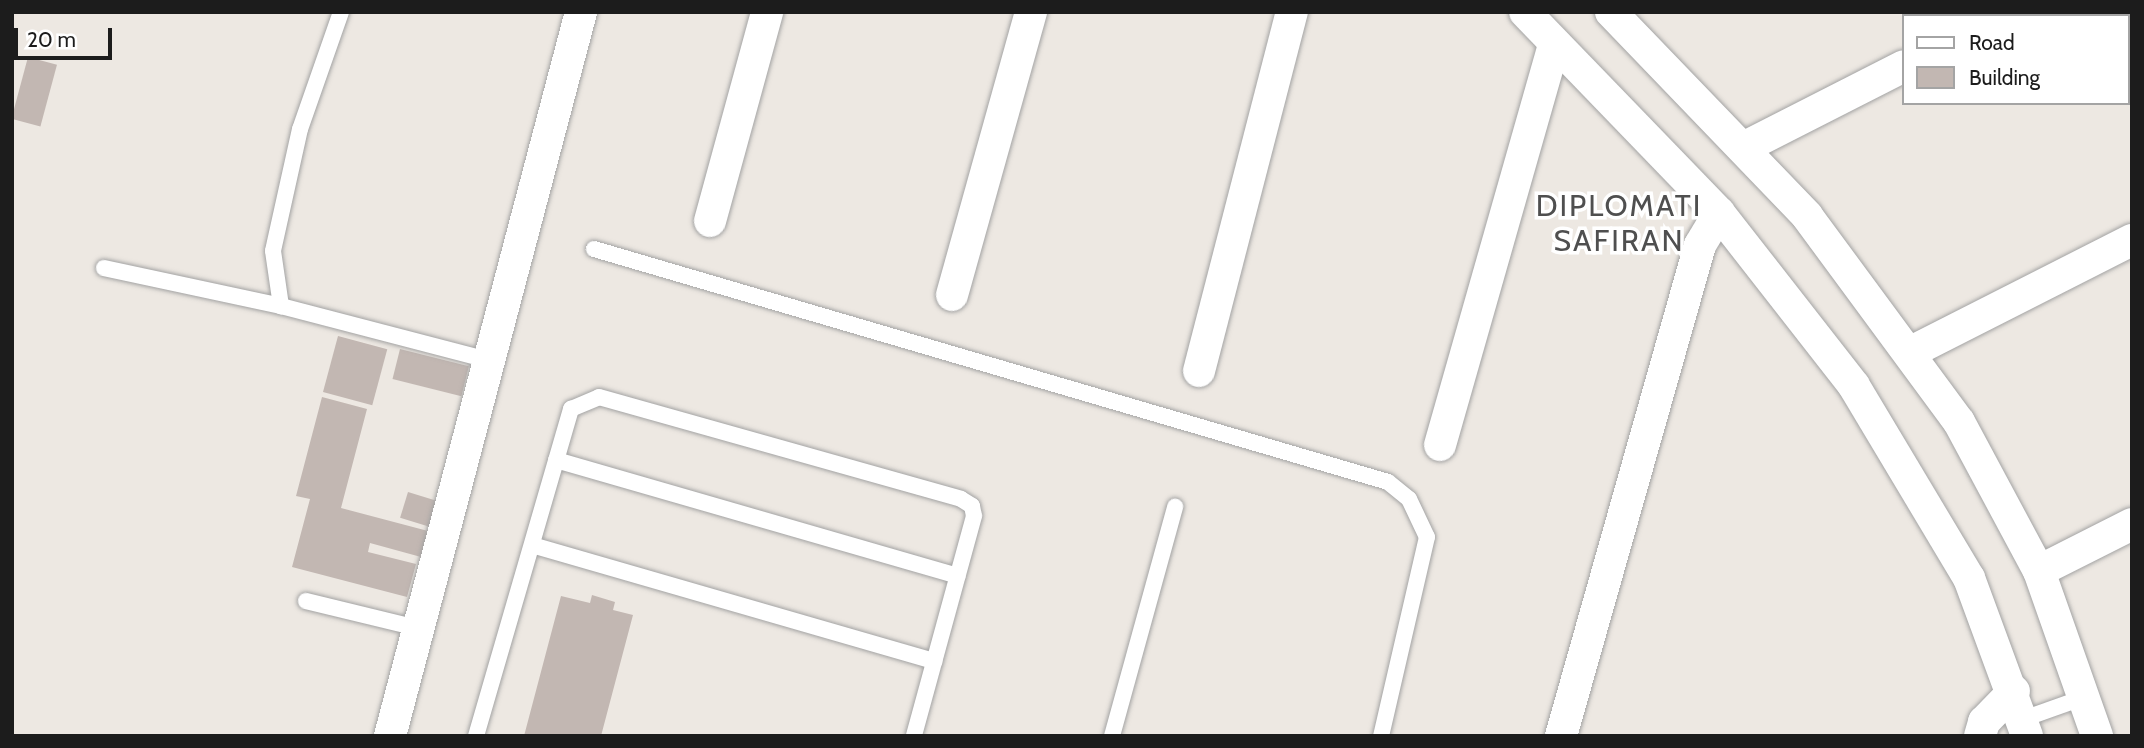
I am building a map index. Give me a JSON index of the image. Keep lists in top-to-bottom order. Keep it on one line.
{"districts":["DIPLOMATI SAFIRAN"],"legend":["Road","Building"],"scale_bar":"20 m"}
